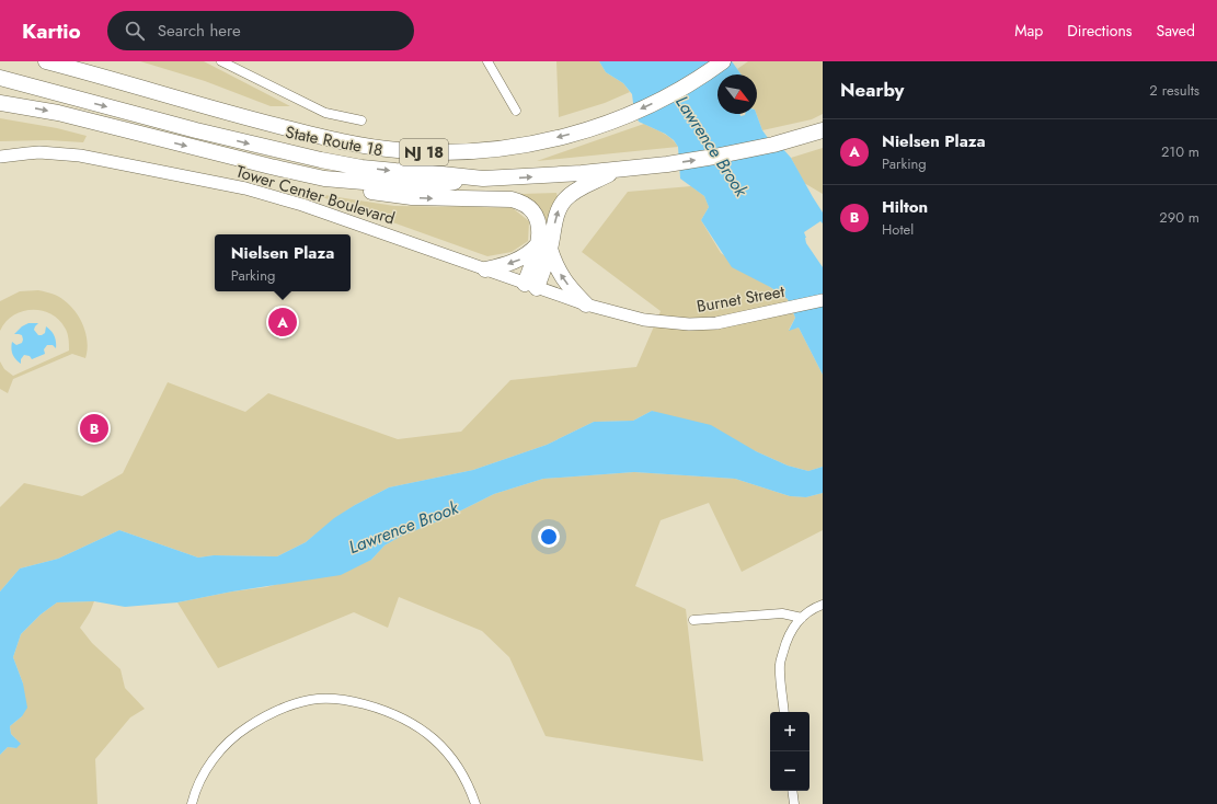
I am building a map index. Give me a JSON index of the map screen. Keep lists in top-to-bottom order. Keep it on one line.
{"streets":{"highway":["State Route 18","NJ 18"],"street":["Tower Center Boulevard","Burnet Street"]},"crossings":[["Tower Center Boulevard","Burnet Street"]],"water":["Lawrence Brook"],"north":"bottom right","page":{"header":"Kartio","search":"Search here","nav":["Map","Directions","Saved"],"heading":["Nearby","2 results"],"list":[{"mark":"A","name":"Nielsen Plaza","note":"Parking","value":"210 m"},{"mark":"B","name":"Hilton","note":"Hotel","value":"290 m"}],"popup":["Nielsen Plaza","Parking"],"pins":["A","B"],"map_buttons":["+","−"]}}
